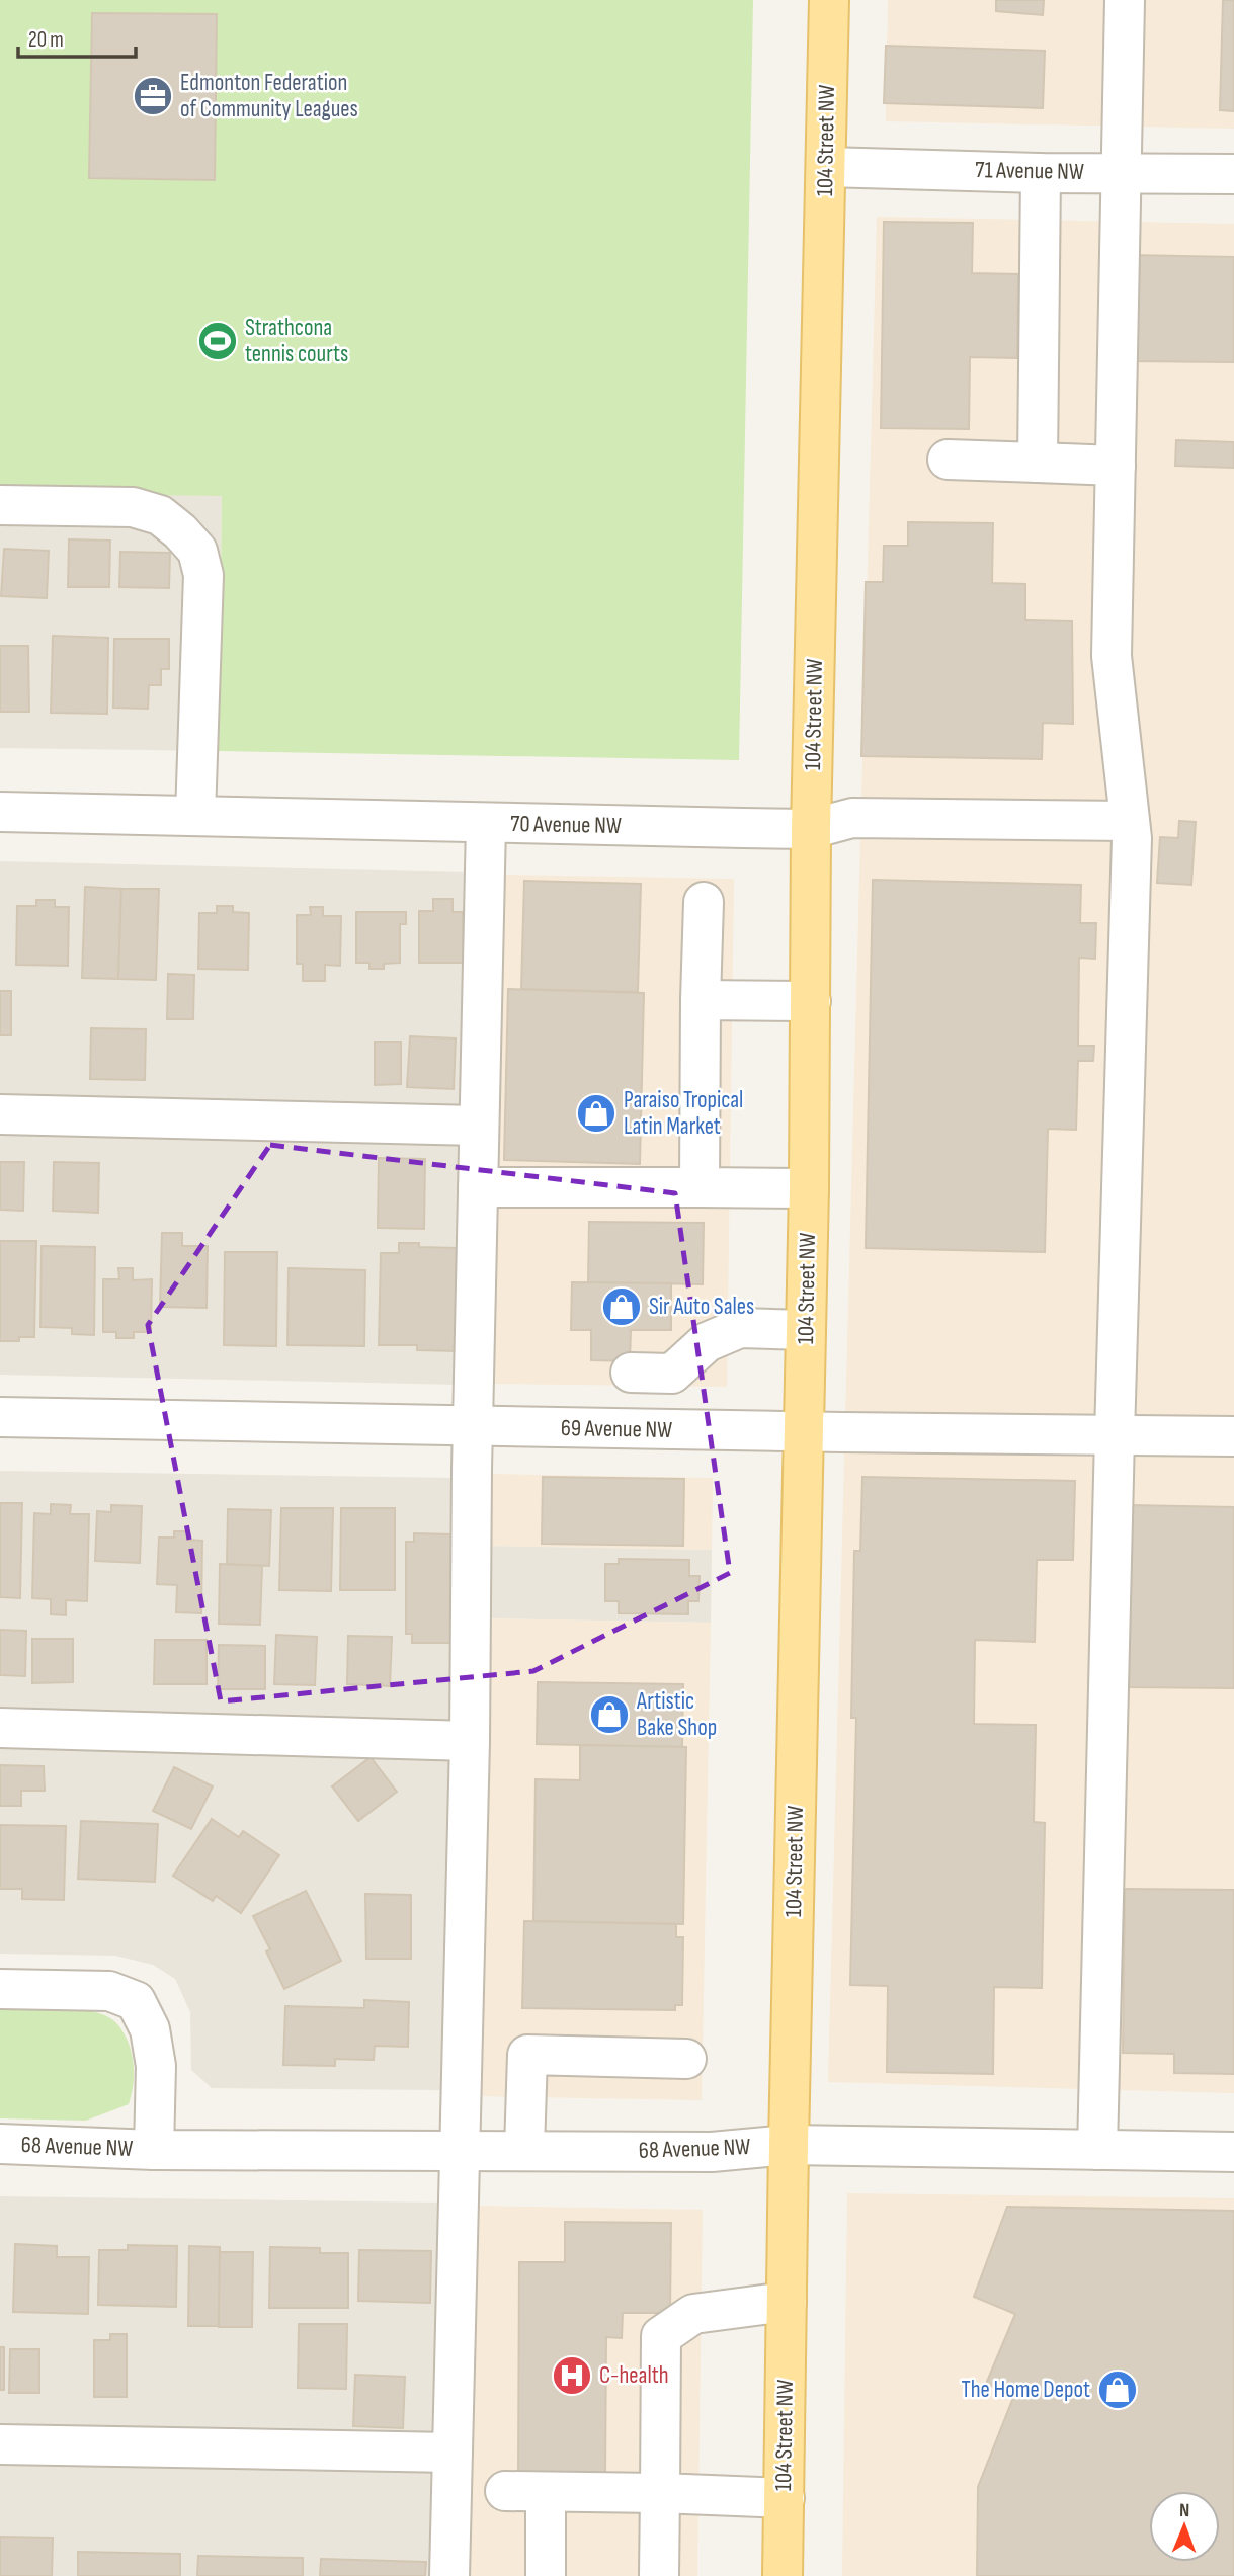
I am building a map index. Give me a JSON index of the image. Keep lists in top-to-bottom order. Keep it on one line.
{"streets":{"main road":["104 Street NW"],"street":["71 Avenue NW","70 Avenue NW","69 Avenue NW","68 Avenue NW"]},"crossings":[["104 Street NW","71 Avenue NW"],["104 Street NW","70 Avenue NW"],["104 Street NW","69 Avenue NW"],["104 Street NW","68 Avenue NW"]],"places":{"office":["Edmonton Federation of Community Leagues"],"sports":["Strathcona tennis courts"],"shop":["Paraiso Tropical Latin Market","Sir Auto Sales","Artistic Bake Shop","The Home Depot"],"hospital":["C-health"]},"scale_bar":"20 m","north":"top"}
